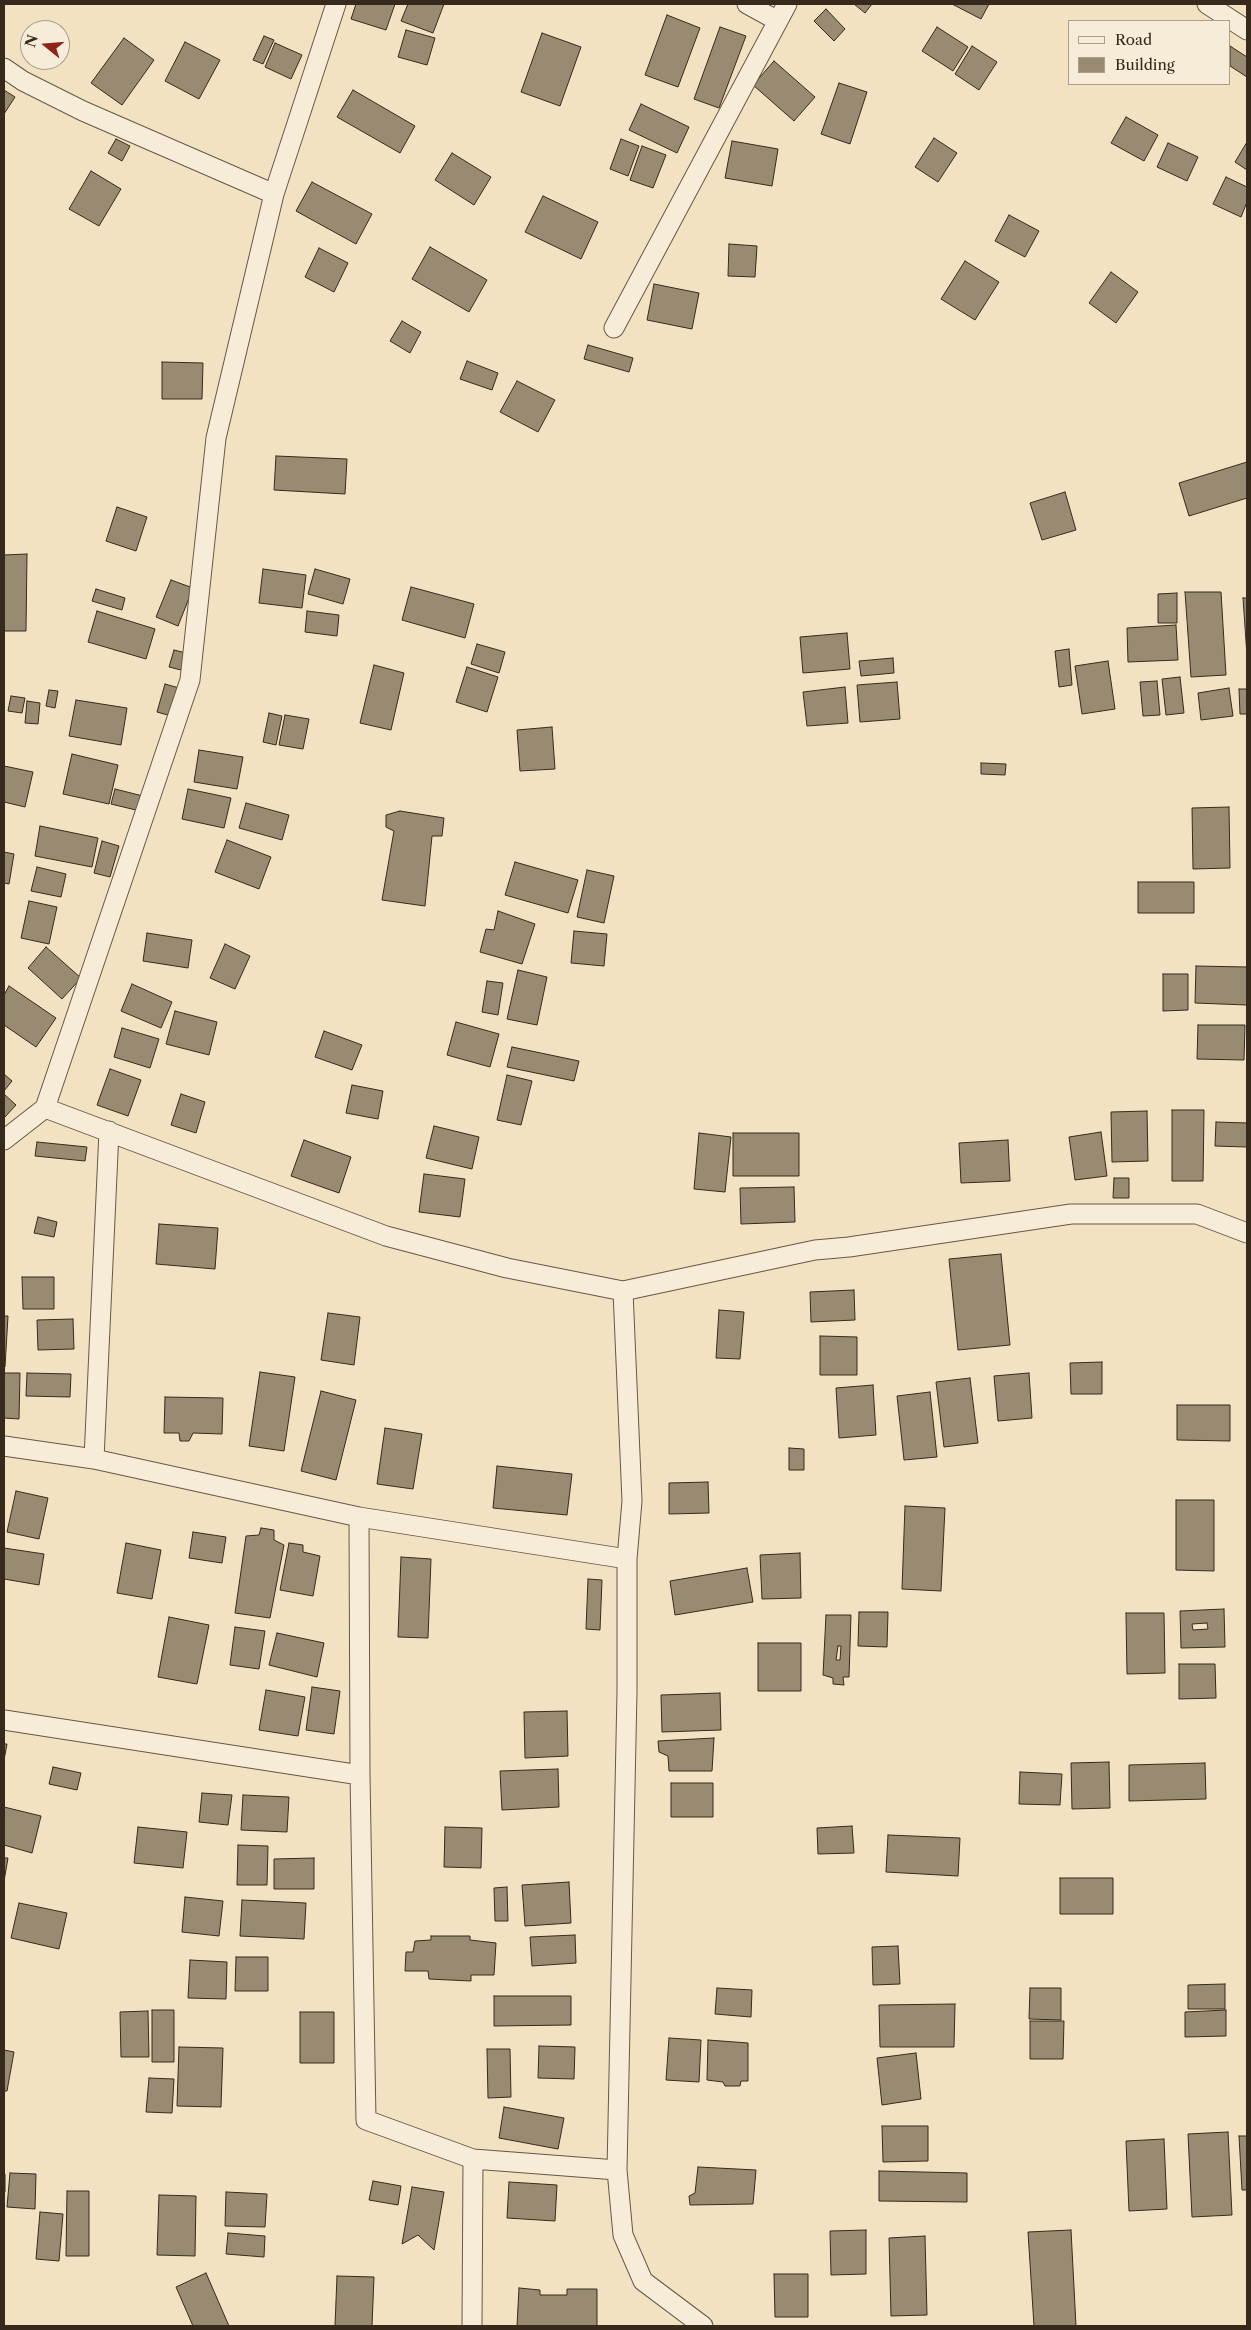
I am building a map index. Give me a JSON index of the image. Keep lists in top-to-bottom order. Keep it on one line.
{"legend":["Road","Building"],"north":"left"}
